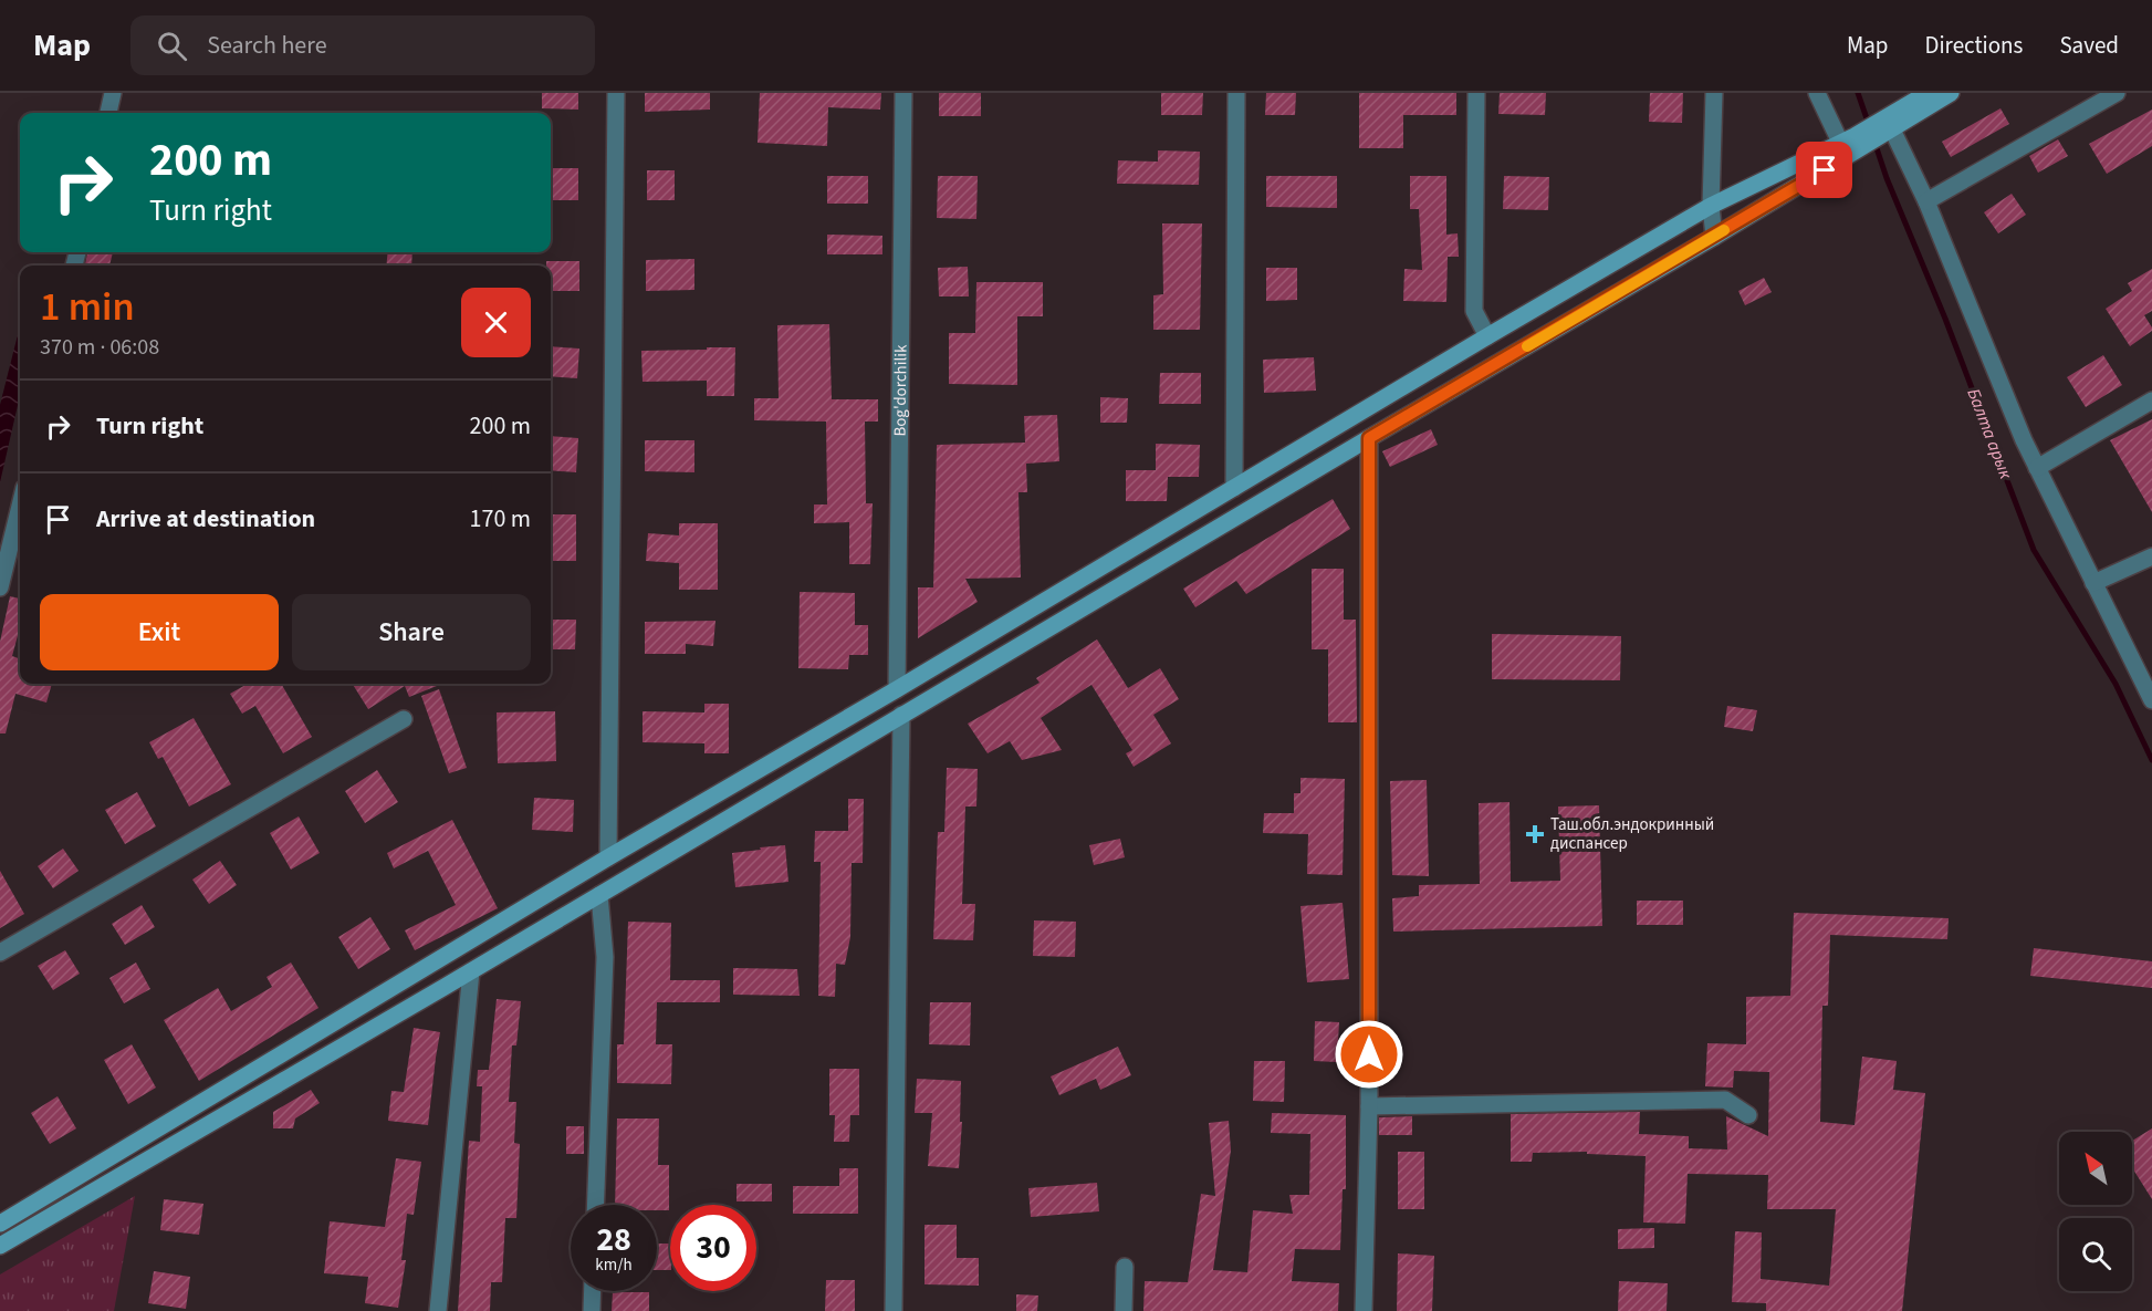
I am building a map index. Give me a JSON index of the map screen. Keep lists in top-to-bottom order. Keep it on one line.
{"streets":{"street":["Bog'dorchilik"]},"water":["Балта арык"],"places":{"health":["Таш.обл.эндокринный диспансер"]},"north":"top left","page":{"header":"Map","search":"Search here","nav":["Map","Directions","Saved"],"turn":["200 m","Turn right"],"heading":["1 min","370 m · 06:08"],"list":[{"name":"Turn right","value":"200 m"},{"name":"Arrive at destination","value":"170 m"}],"buttons":["Exit","Share"],"speed":"28 km/h","limit":"30"}}
